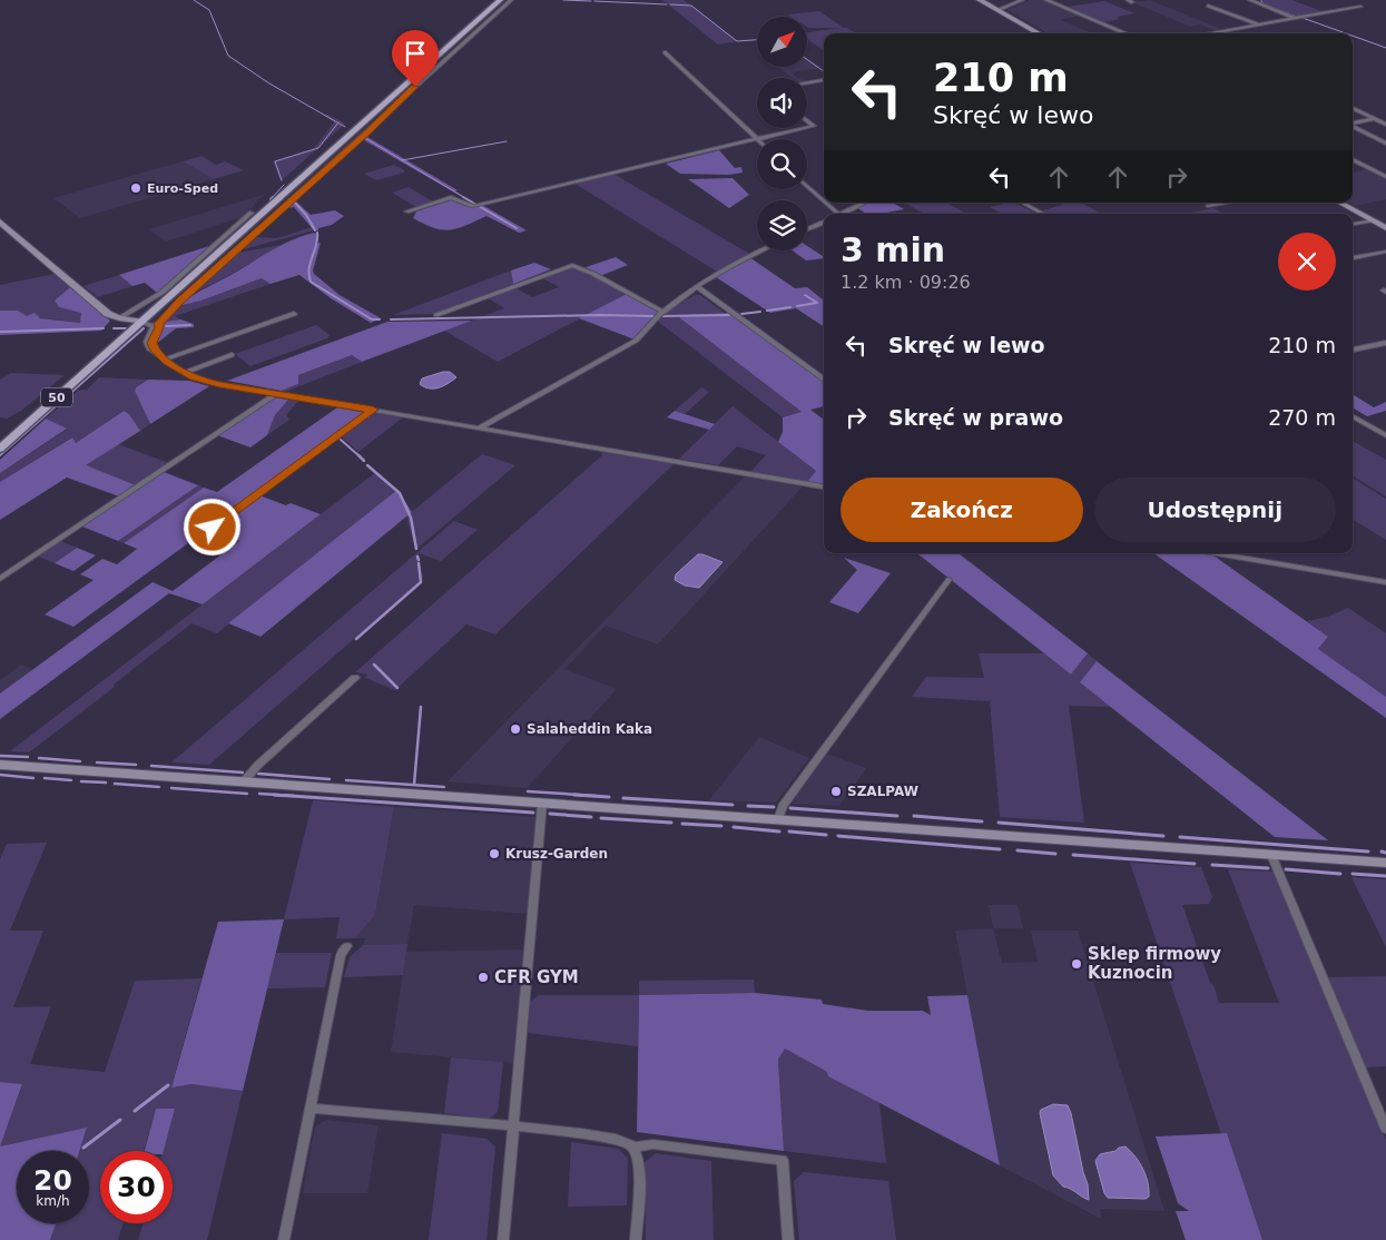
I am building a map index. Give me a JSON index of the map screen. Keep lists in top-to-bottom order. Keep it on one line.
{"streets":{"main road":["50"]},"places":["Euro-Sped","Salaheddin Kaka","SZALPAW","Krusz-Garden","Sklep firmowy Kuznocin","CFR GYM"],"north":"top right","page":{"turn":["210 m","Skręć w lewo"],"heading":["3 min","1.2 km · 09:26"],"list":[{"name":"Skręć w lewo","value":"210 m"},{"name":"Skręć w prawo","value":"270 m"}],"buttons":["Zakończ","Udostępnij"],"speed":"20 km/h","limit":"30"}}
